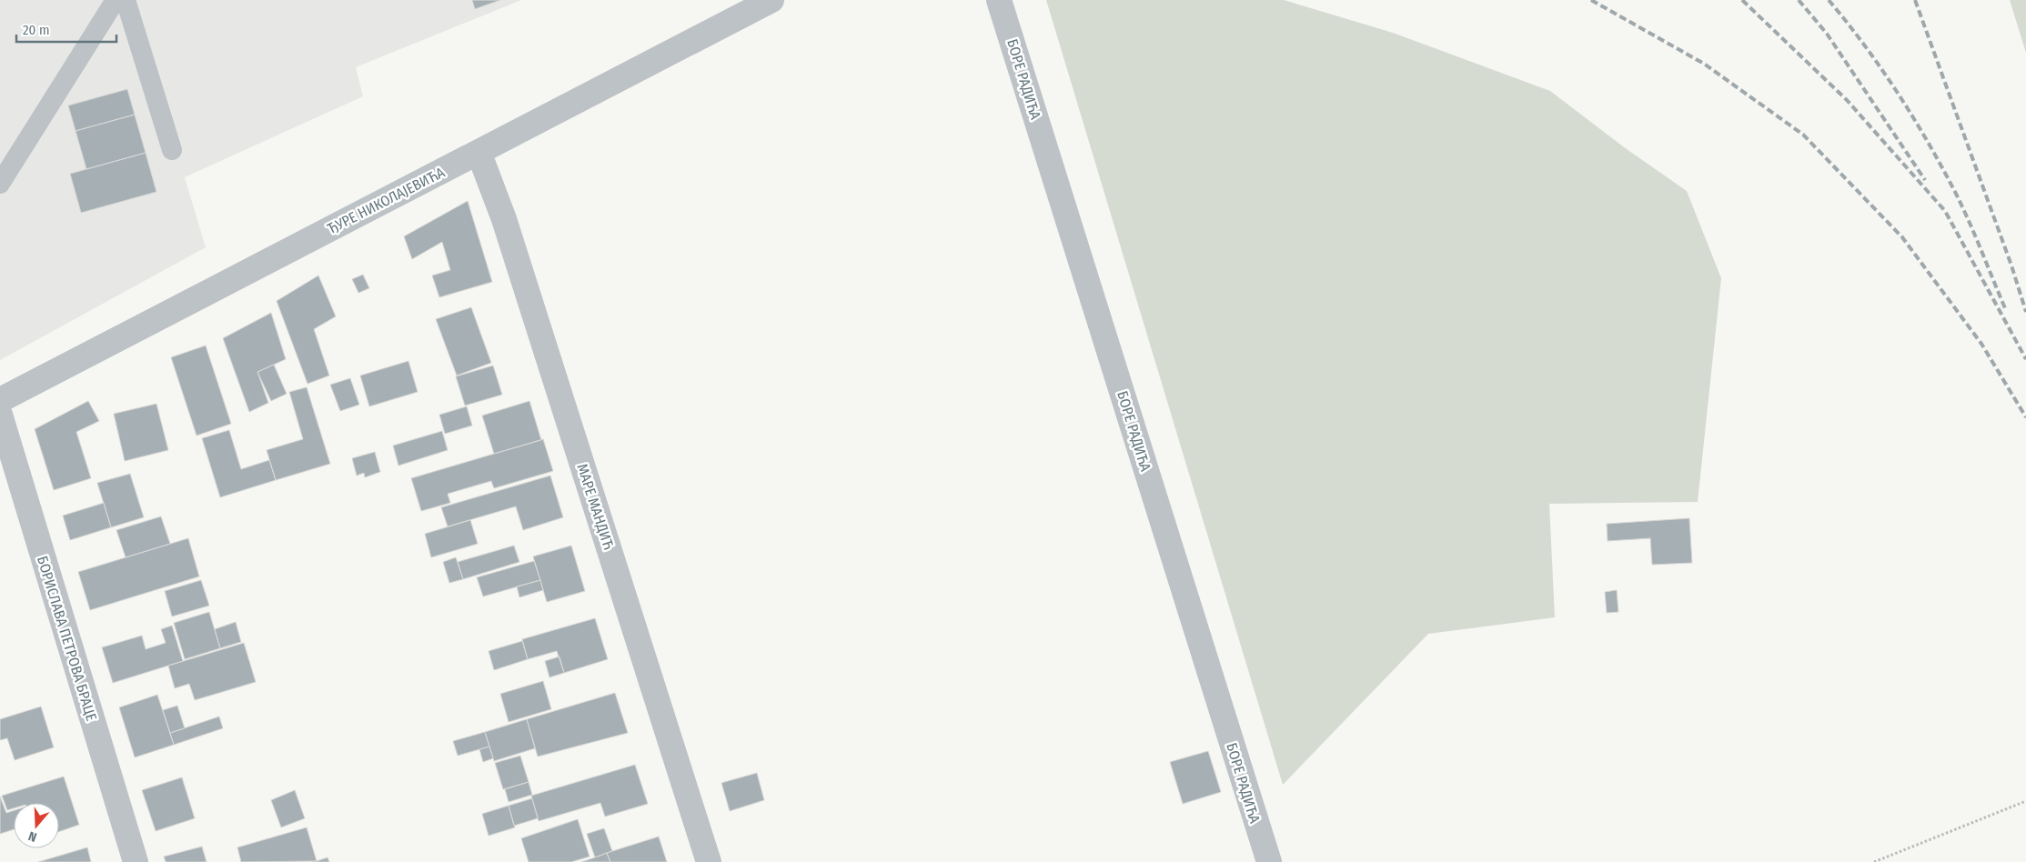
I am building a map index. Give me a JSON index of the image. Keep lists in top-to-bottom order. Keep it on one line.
{"streets":{"street":["БОРЕ РАДИЋА","ЂУРЕ НИКОЛАЈЕВИЋА","МАРЕ МАНДИЋ","БОРИСЛАВА ПЕТРОВА БРАЦЕ"]},"crossings":[["ЂУРЕ НИКОЛАЈЕВИЋА","МАРЕ МАНДИЋ"]],"scale_bar":"20 m","north":"bottom"}
